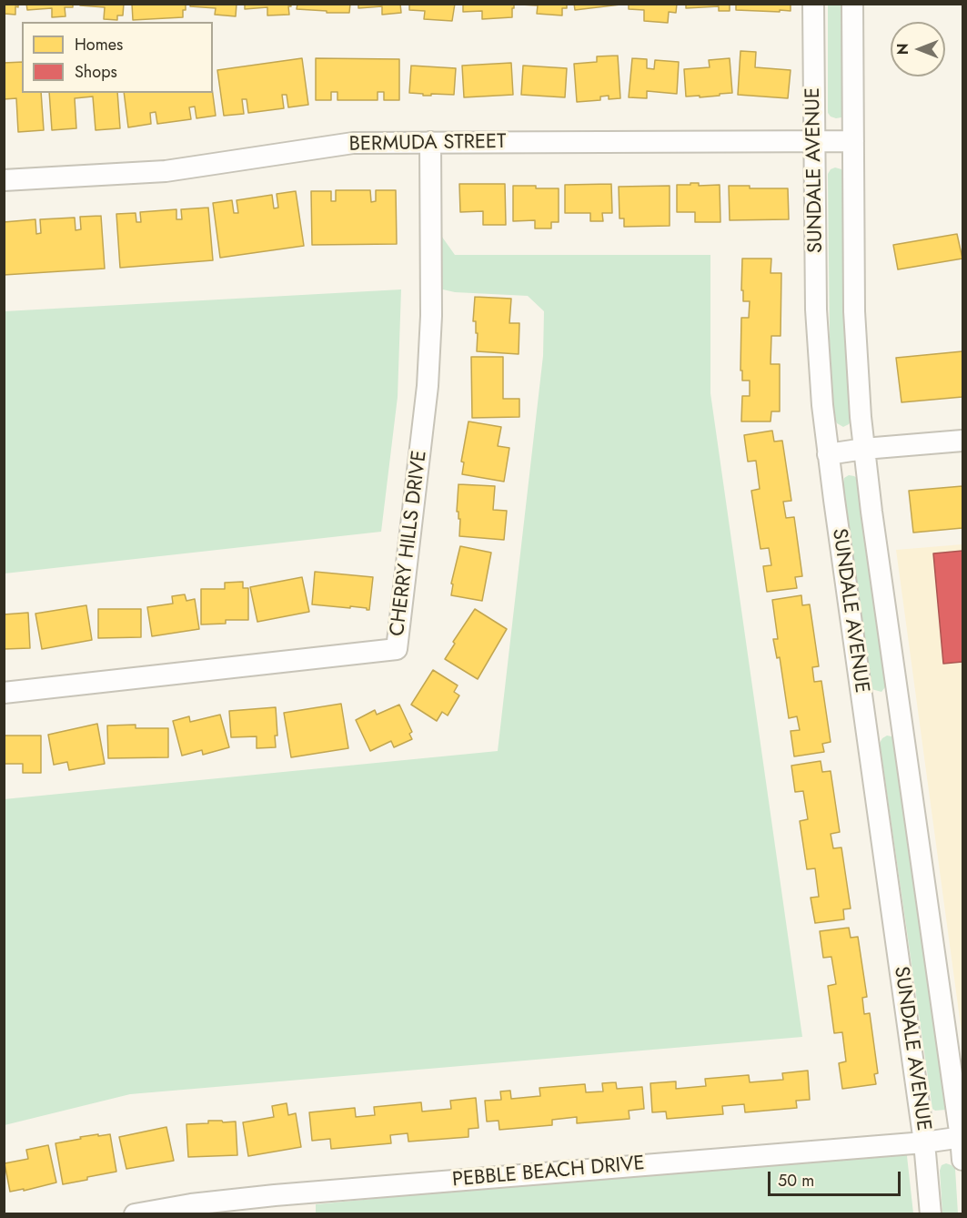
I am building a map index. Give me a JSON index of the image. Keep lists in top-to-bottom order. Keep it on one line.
{"streets":{"street":["BERMUDA STREET","SUNDALE AVENUE","CHERRY HILLS DRIVE","PEBBLE BEACH DRIVE"]},"crossings":[["BERMUDA STREET","SUNDALE AVENUE"],["BERMUDA STREET","CHERRY HILLS DRIVE"],["SUNDALE AVENUE","PEBBLE BEACH DRIVE"]],"legend":["Homes","Shops"],"scale_bar":"50 m","north":"left"}
